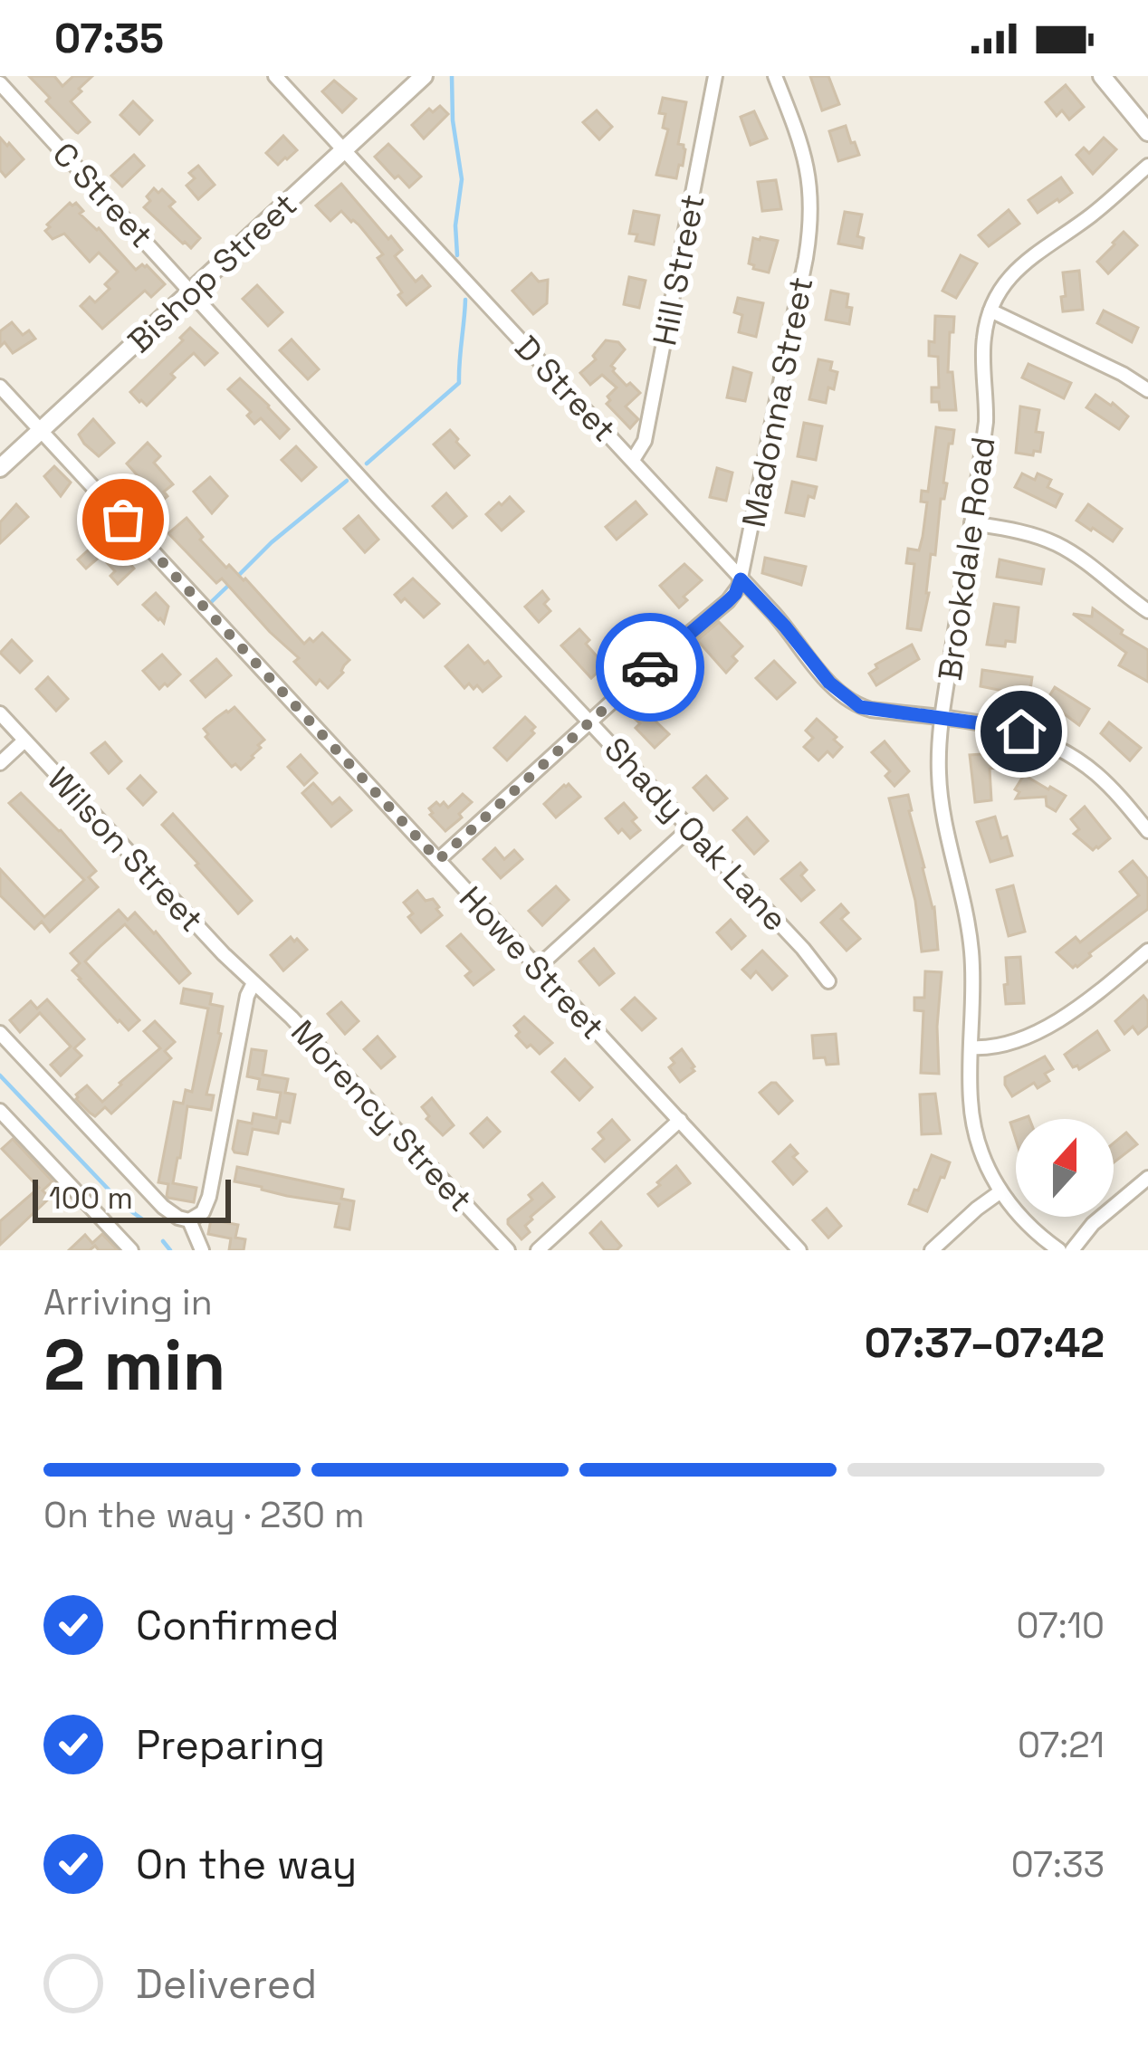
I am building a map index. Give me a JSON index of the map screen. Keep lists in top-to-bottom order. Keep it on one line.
{"streets":{"street":["C Street","Hill Street","Bishop Street","D Street","Madonna Street","Brookdale Road","Shady Oak Lane","Wilson Street","Howe Street","Morency Street"]},"crossings":[["C Street","Bishop Street"],["C Street","Shady Oak Lane"],["Hill Street","D Street"],["Bishop Street","D Street"],["Bishop Street","Howe Street"],["D Street","Madonna Street"],["D Street","Brookdale Road"],["Madonna Street","Shady Oak Lane"],["Madonna Street","Howe Street"],["Wilson Street","Morency Street"]],"scale_bar":"100 m","north":"top","page":{"status":"07:35","scale":"100 m","heading":["2 min","Arriving in","07:37–07:42"],"bar":"On the way · 230 m","list":[["Confirmed","07:10"],["Preparing","07:21"],["On the way","07:33"],"Delivered"]}}
